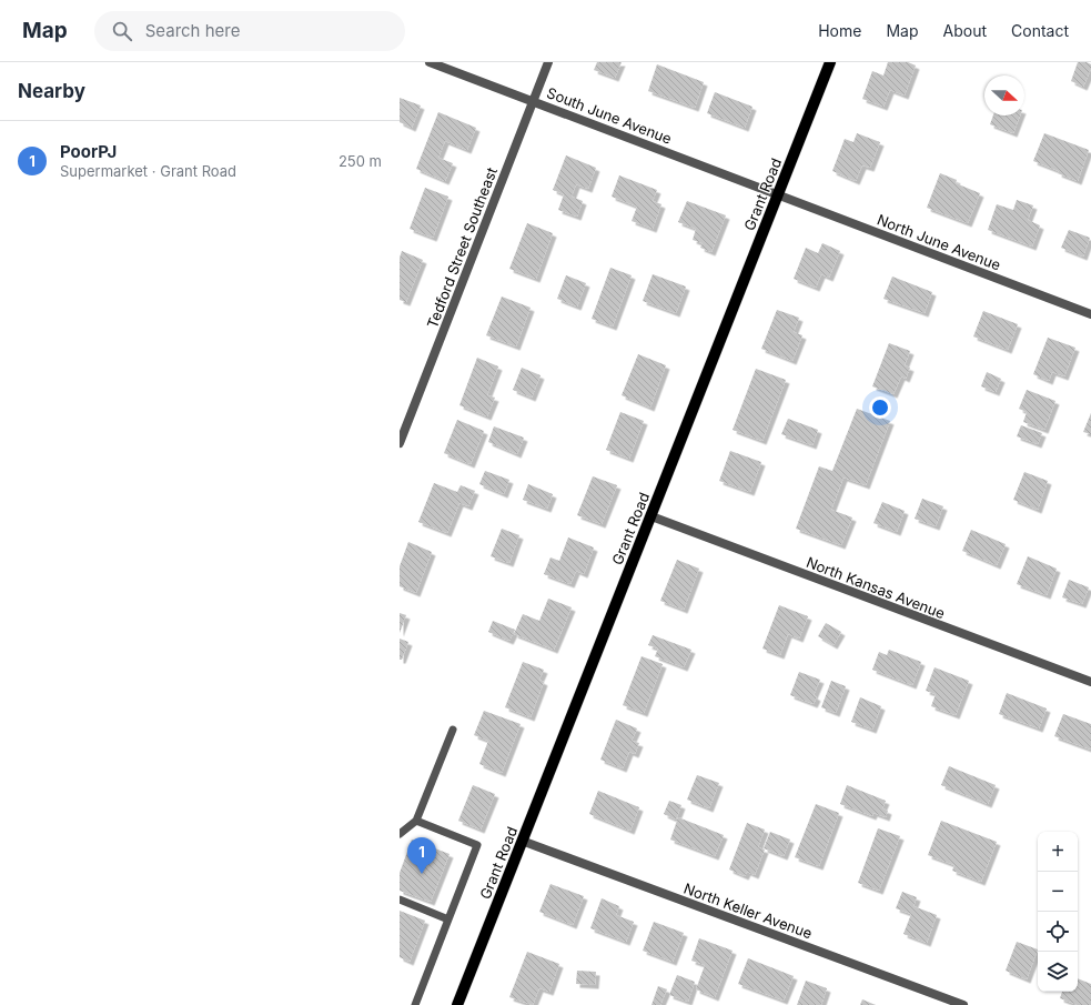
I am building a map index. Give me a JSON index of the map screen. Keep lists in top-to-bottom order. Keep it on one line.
{"streets":{"main road":["Grant Road"],"street":["South June Avenue","North June Avenue","Tedford Street Southeast","North Kansas Avenue","North Keller Avenue"]},"crossings":[["South June Avenue","Grant Road"],["South June Avenue","North June Avenue"],["South June Avenue","Tedford Street Southeast"],["Grant Road","North June Avenue"],["Grant Road","North Kansas Avenue"],["Grant Road","North Keller Avenue"]],"north":"right","page":{"header":"Map","search":"Search here","nav":["Home","Map","About","Contact"],"heading":"Nearby","list":[{"mark":"1","name":"PoorPJ","note":"Supermarket · Grant Road","value":"250 m"}],"map_buttons":["+","−"],"pins":"1"}}
